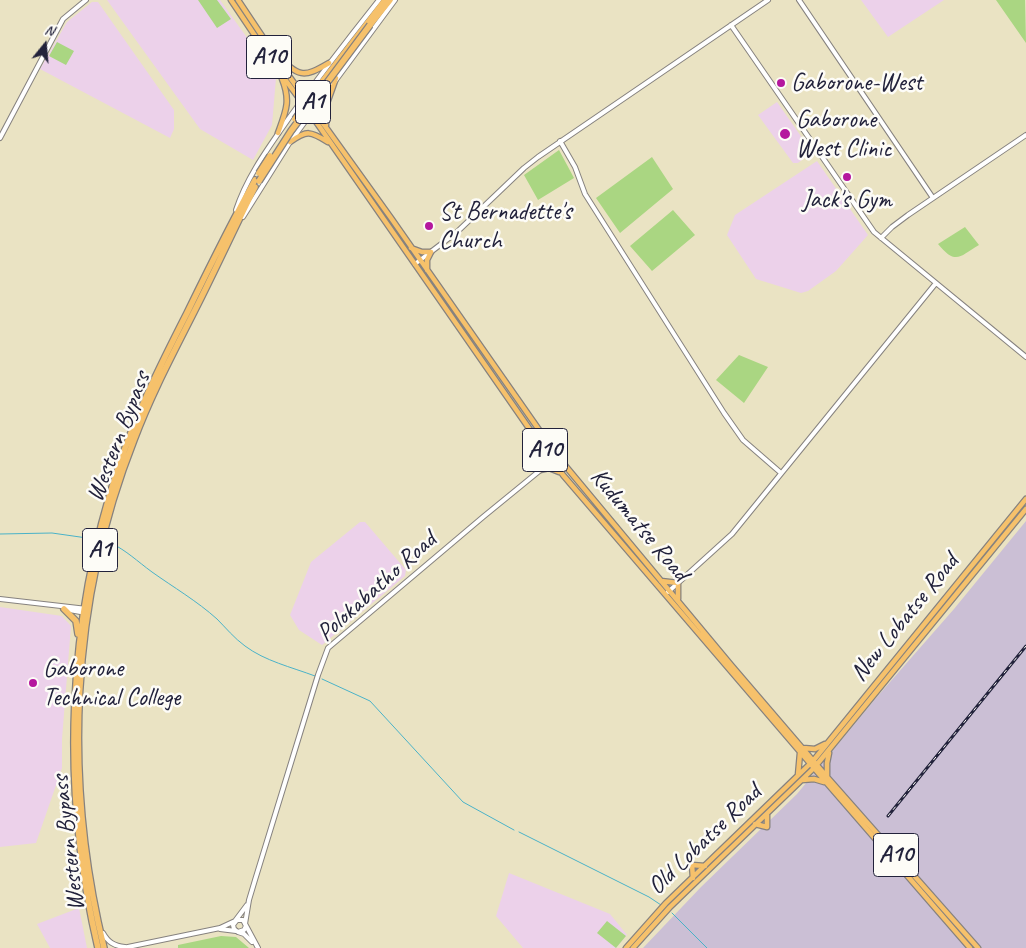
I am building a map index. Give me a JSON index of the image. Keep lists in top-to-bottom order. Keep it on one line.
{"streets":{"highway":["A1","Western Bypass"],"main road":["A10","Kudumatse Road","New Lobatse Road","Old Lobatse Road"],"street":["Polokabatho Road"]},"crossings":[["Kudumatse Road","Polokabatho Road"],["Kudumatse Road","New Lobatse Road"],["Kudumatse Road","Old Lobatse Road"],["New Lobatse Road","Old Lobatse Road"]],"places":["Gaborone-West","Gaborone West Clinic","Jack's Gym","St Bernadette's Church","Gaborone Technical College"],"north":"top"}
